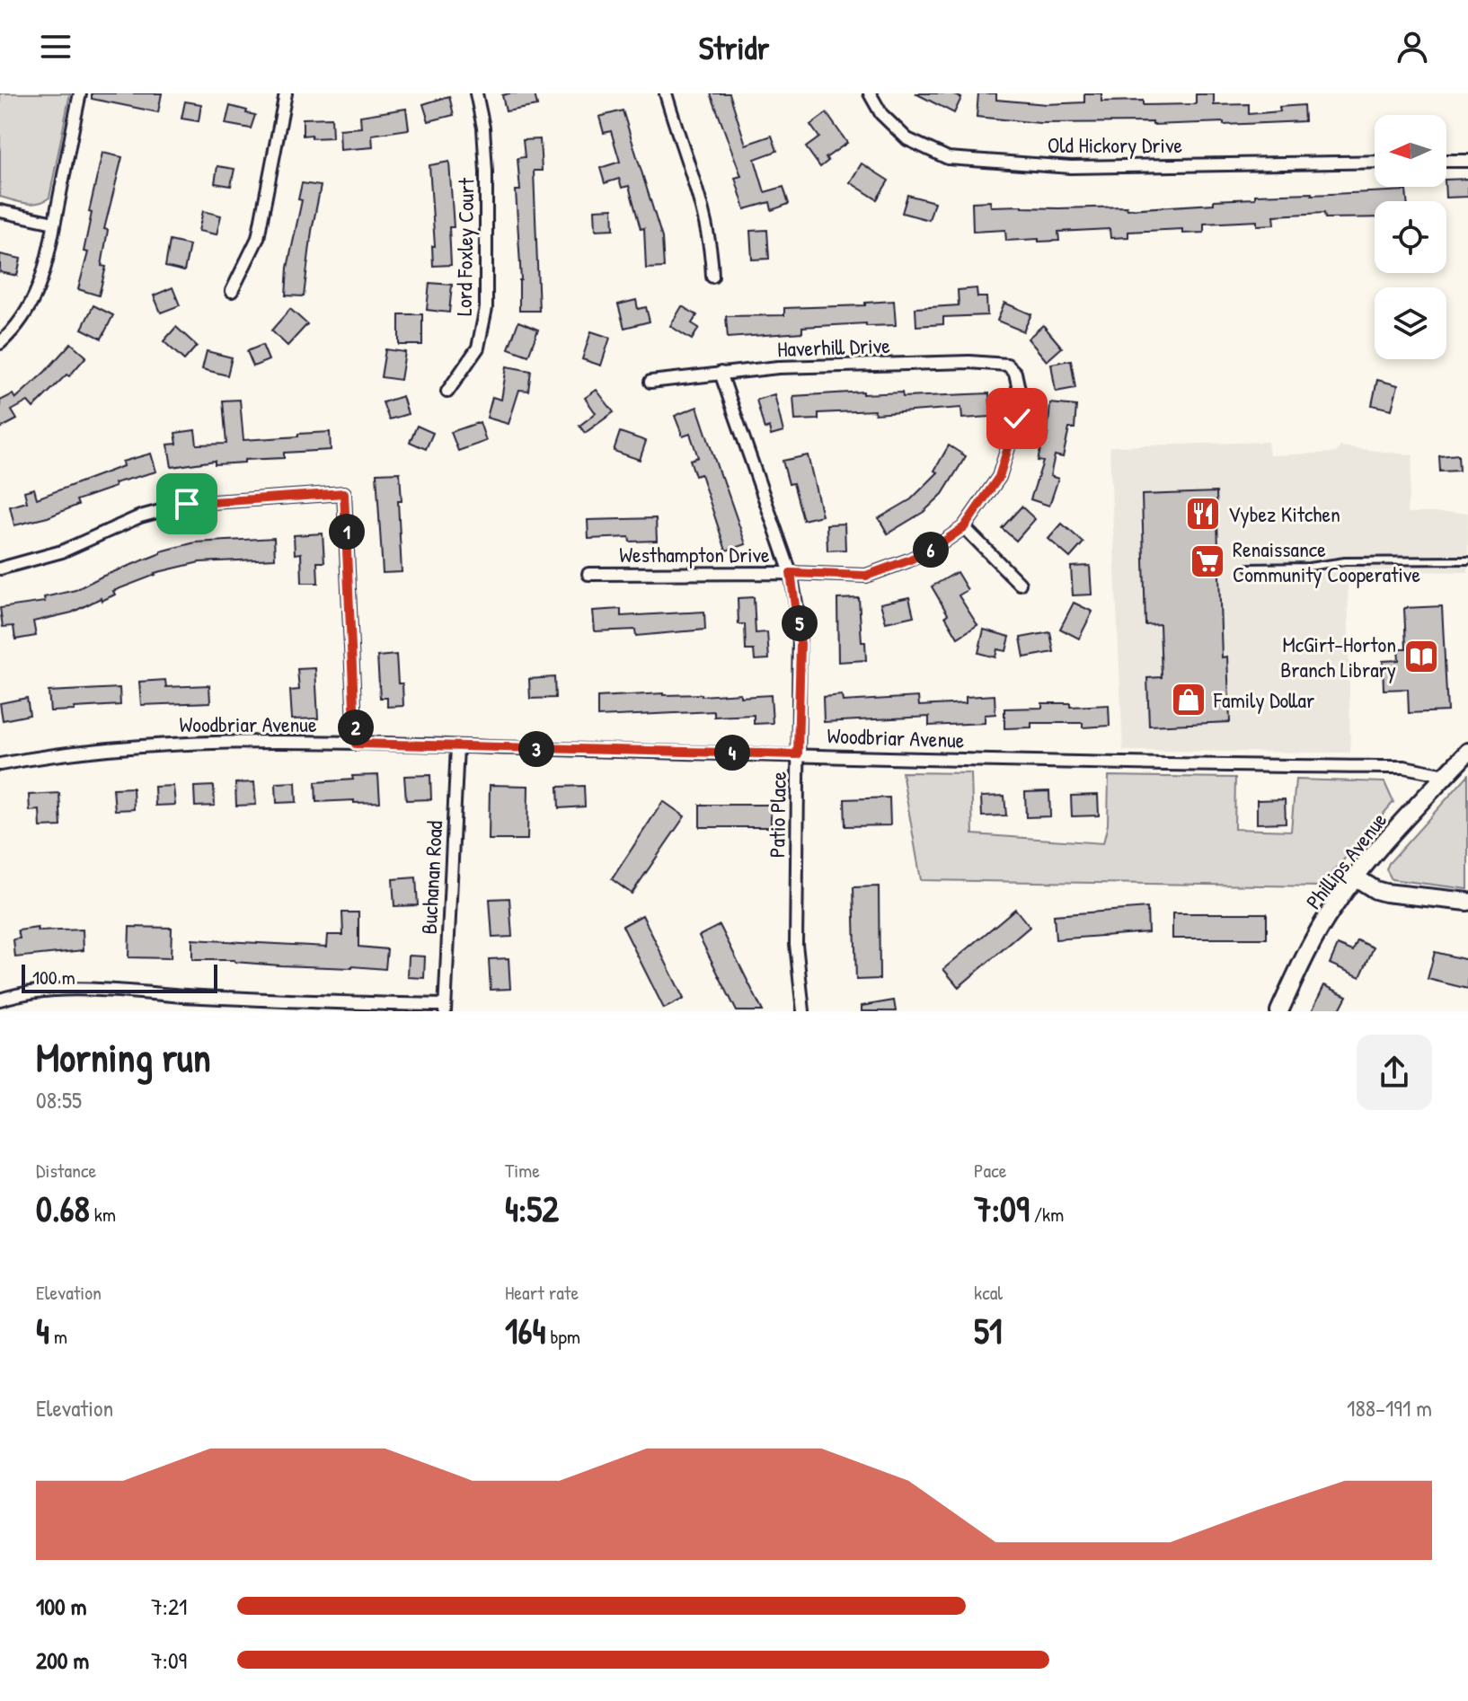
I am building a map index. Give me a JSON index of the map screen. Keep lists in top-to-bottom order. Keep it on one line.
{"streets":{"street":["Old Hickory Drive","Lord Foxley Court","Haverhill Drive","Westhampton Drive","Woodbriar Avenue","Patio Place","Phillips Avenue","Buchanan Road"]},"crossings":[["Haverhill Drive","Westhampton Drive"],["Haverhill Drive","Patio Place"],["Westhampton Drive","Patio Place"],["Woodbriar Avenue","Patio Place"],["Woodbriar Avenue","Phillips Avenue"],["Woodbriar Avenue","Buchanan Road"]],"places":{"restaurant":["Vybez Kitchen"],"supermarket":["Renaissance Community Cooperative"],"library":["McGirt-Horton Branch Library"],"shop":["Family Dollar"]},"scale_bar":"100 m","north":"left","page":{"header":"Stridr","pins":["1","6","5","2","3","4"],"scale":"100 m","heading":["Morning run","08:55"],"stats":[["Distance","0.68 km"],["Time","4:52"],["Pace","7:09 /km"],["Elevation","4 m"],["Heart rate","164 bpm"],["kcal","51"]],"chart":["Elevation","188–191 m"],"list":[{"name":"100 m","note":"7:21"},{"name":"200 m","note":"7:09"}]}}
